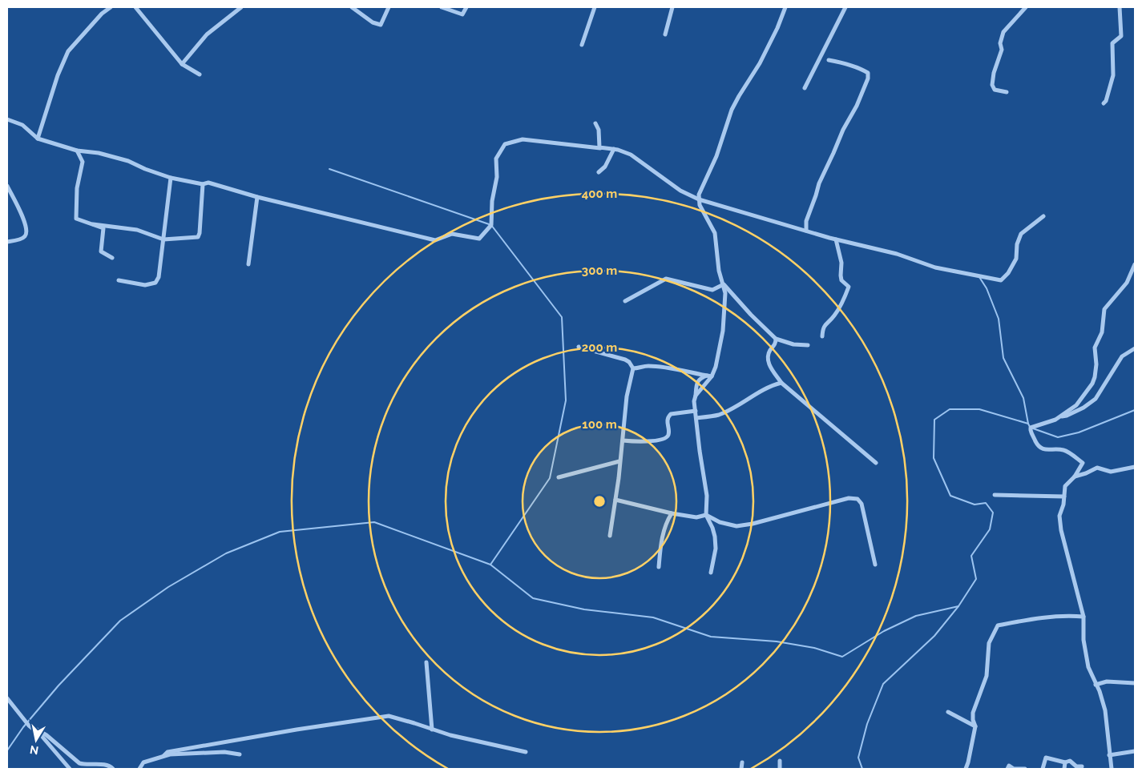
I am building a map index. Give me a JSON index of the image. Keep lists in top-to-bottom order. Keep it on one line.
{"north":"bottom","rings":["400 m","300 m","200 m","100 m"]}
